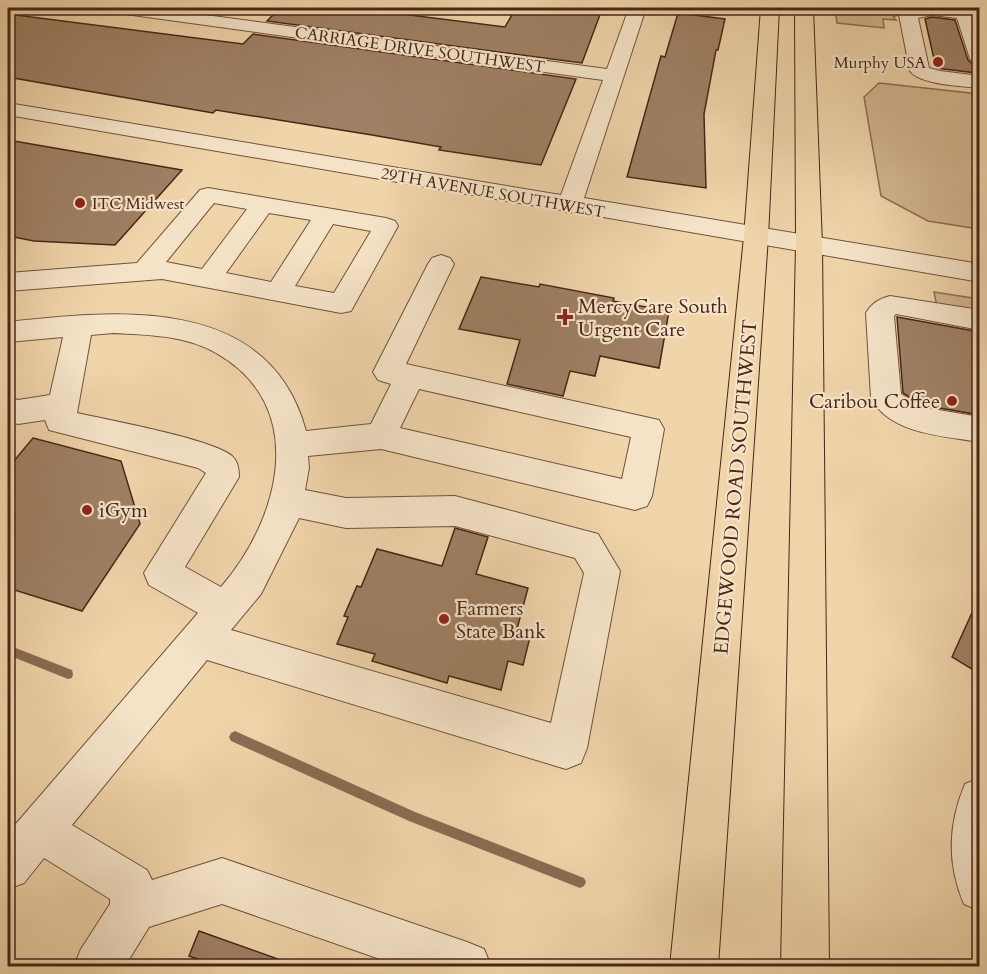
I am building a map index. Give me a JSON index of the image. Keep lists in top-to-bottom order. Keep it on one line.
{"streets":{"main road":["EDGEWOOD ROAD SOUTHWEST"],"street":["CARRIAGE DRIVE SOUTHWEST","29TH AVENUE SOUTHWEST"]},"crossings":[["29TH AVENUE SOUTHWEST","EDGEWOOD ROAD SOUTHWEST"]],"places":{"other":["Murphy USA","ITC Midwest","Caribou Coffee","iGym","Farmers State Bank"],"health":["MercyCare South Urgent Care"]}}
